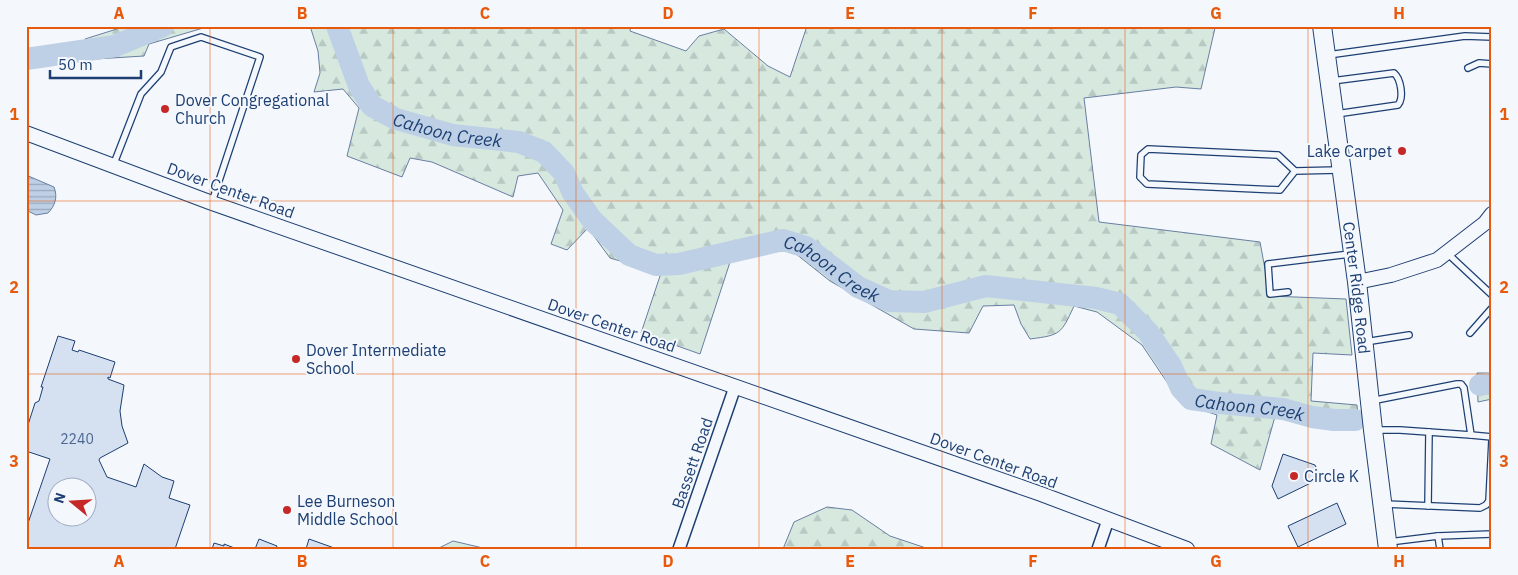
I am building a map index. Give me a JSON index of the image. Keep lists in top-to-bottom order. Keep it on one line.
{"streets":{"main road":["Center Ridge Road"],"street":["Dover Center Road","Bassett Road"]},"crossings":[["Dover Center Road","Bassett Road"]],"water":["Cahoon Creek"],"places":["Dover Congregational Church","Lake Carpet","Dover Intermediate School","Circle K","Lee Burneson Middle School"],"house_numbers":["2240"],"scale_bar":"50 m","north":"left","grid":{"columns":["A","B","C","D","E","F","G","H"],"rows":["1","2","3"]}}
